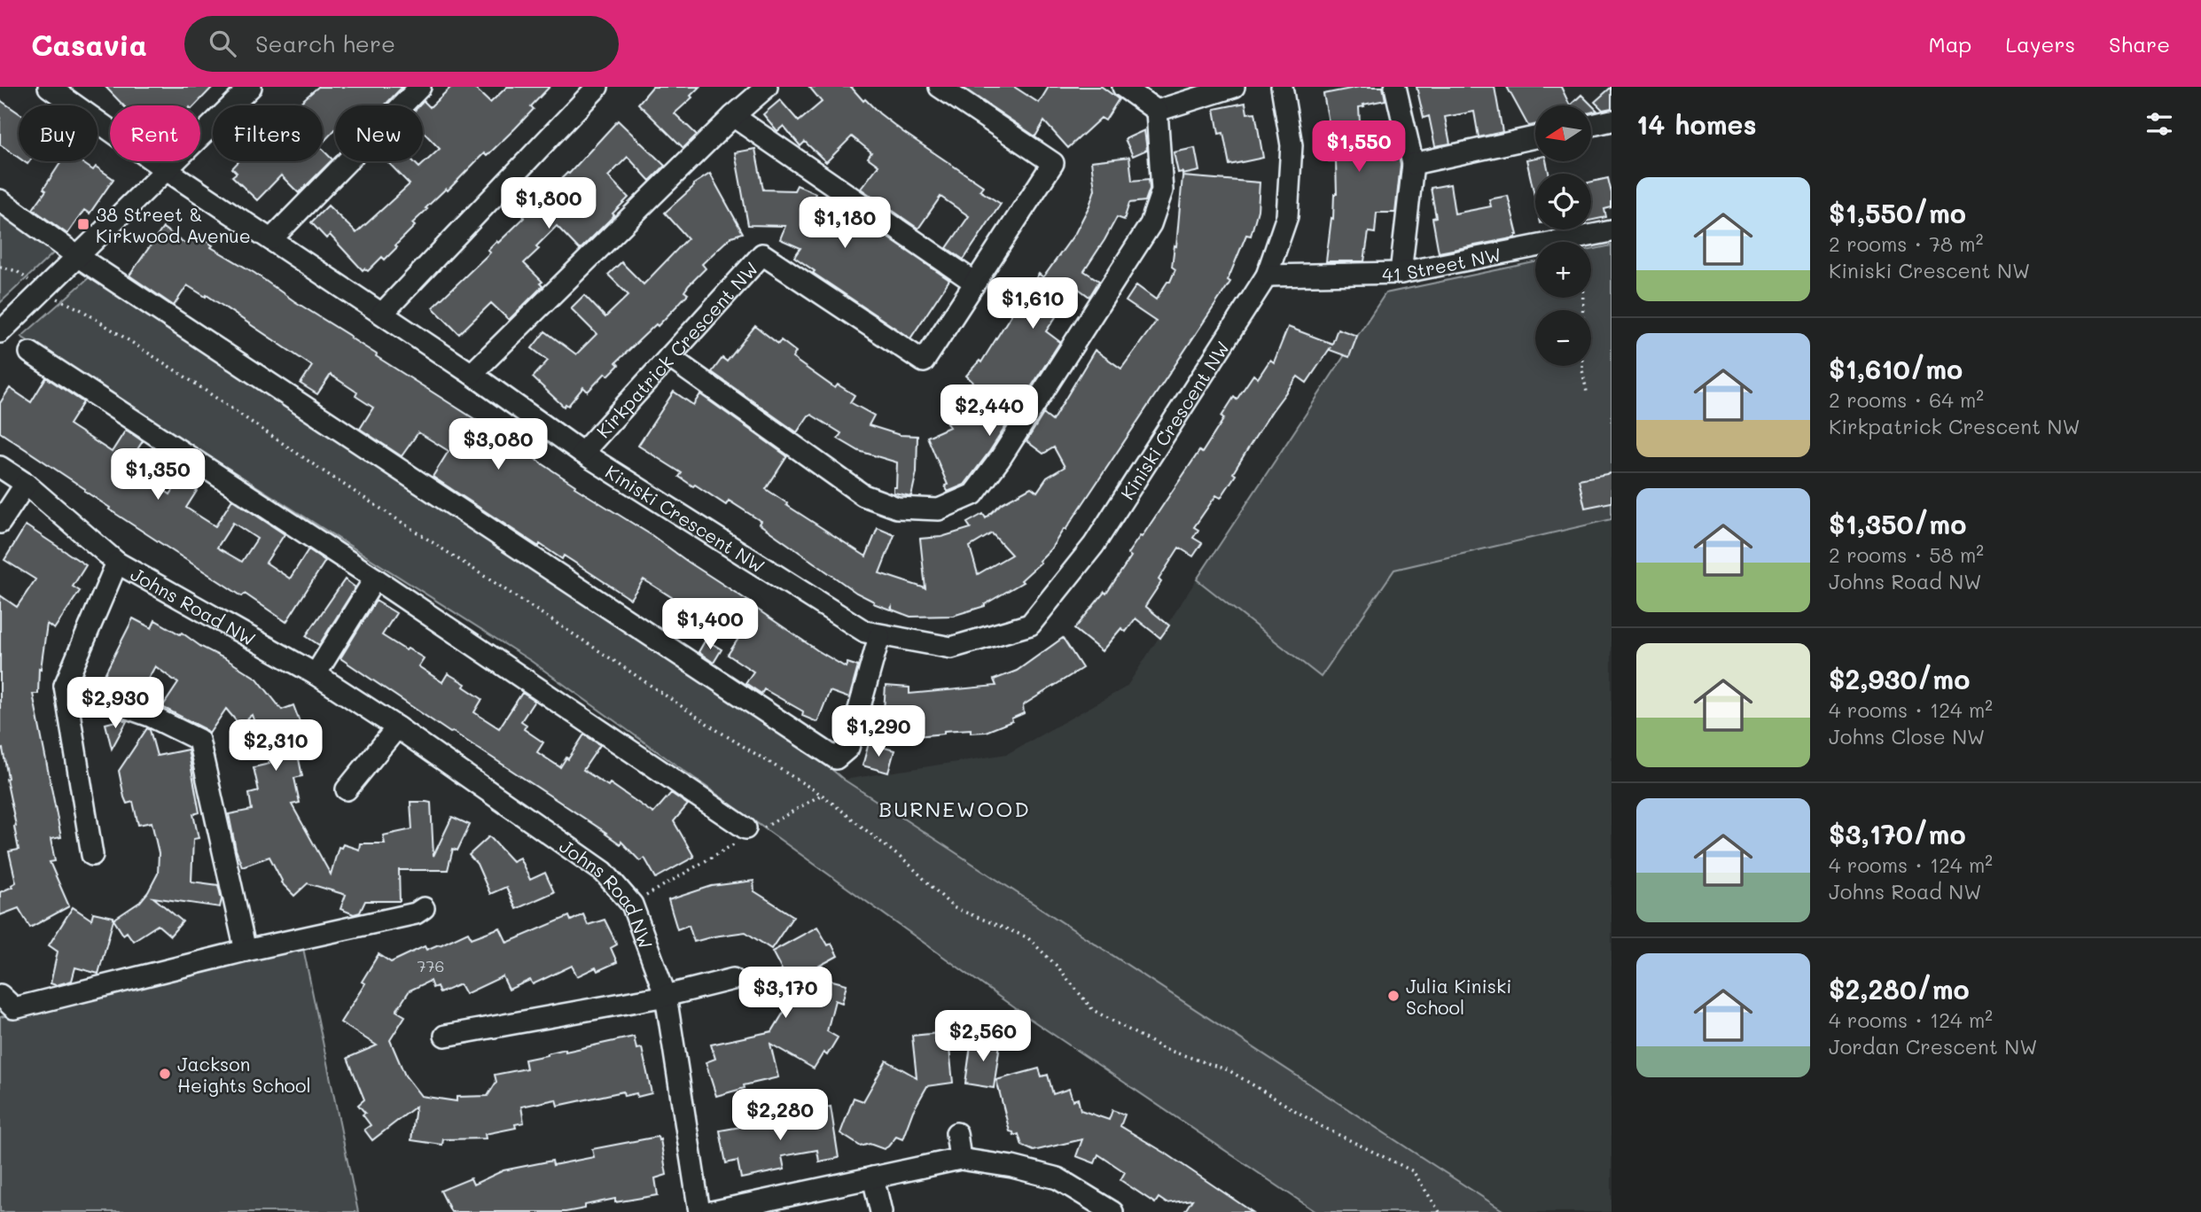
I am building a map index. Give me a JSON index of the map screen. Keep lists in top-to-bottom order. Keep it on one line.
{"streets":{"street":["41 Street NW","Kirkpatrick Crescent NW","Kiniski Crescent NW","Johns Road NW"]},"crossings":[["41 Street NW","Kiniski Crescent NW"],["Kirkpatrick Crescent NW","Kiniski Crescent NW"]],"districts":["BURNEWOOD"],"places":{"transit":["38 Street & Kirkwood Avenue"],"other":["Julia Kiniski School","Jackson Heights School"]},"house_numbers":["776"],"north":"left","page":{"header":"Casavia","search":"Search here","nav":["Map","Layers","Share"],"heading":"14 homes","map_buttons":["+","−"],"chip":["Buy","Rent","Filters","New"],"price":["$1,550","$1,800","$1,180","$1,610","$2,440","$3,080","$1,350","$1,400","$2,930","$1,290","$2,310","$3,170","$2,560","$2,280"],"list":[{"name":"$1,550/mo","note":"2 rooms · 78 m² · Kiniski Crescent NW"},{"name":"$1,610/mo","note":"2 rooms · 64 m² · Kirkpatrick Crescent NW"},{"name":"$1,350/mo","note":"2 rooms · 58 m² · Johns Road NW"},{"name":"$2,930/mo","note":"4 rooms · 124 m² · Johns Close NW"},{"name":"$3,170/mo","note":"4 rooms · 124 m² · Johns Road NW"},{"name":"$2,280/mo","note":"4 rooms · 124 m² · Jordan Crescent NW"}]}}
